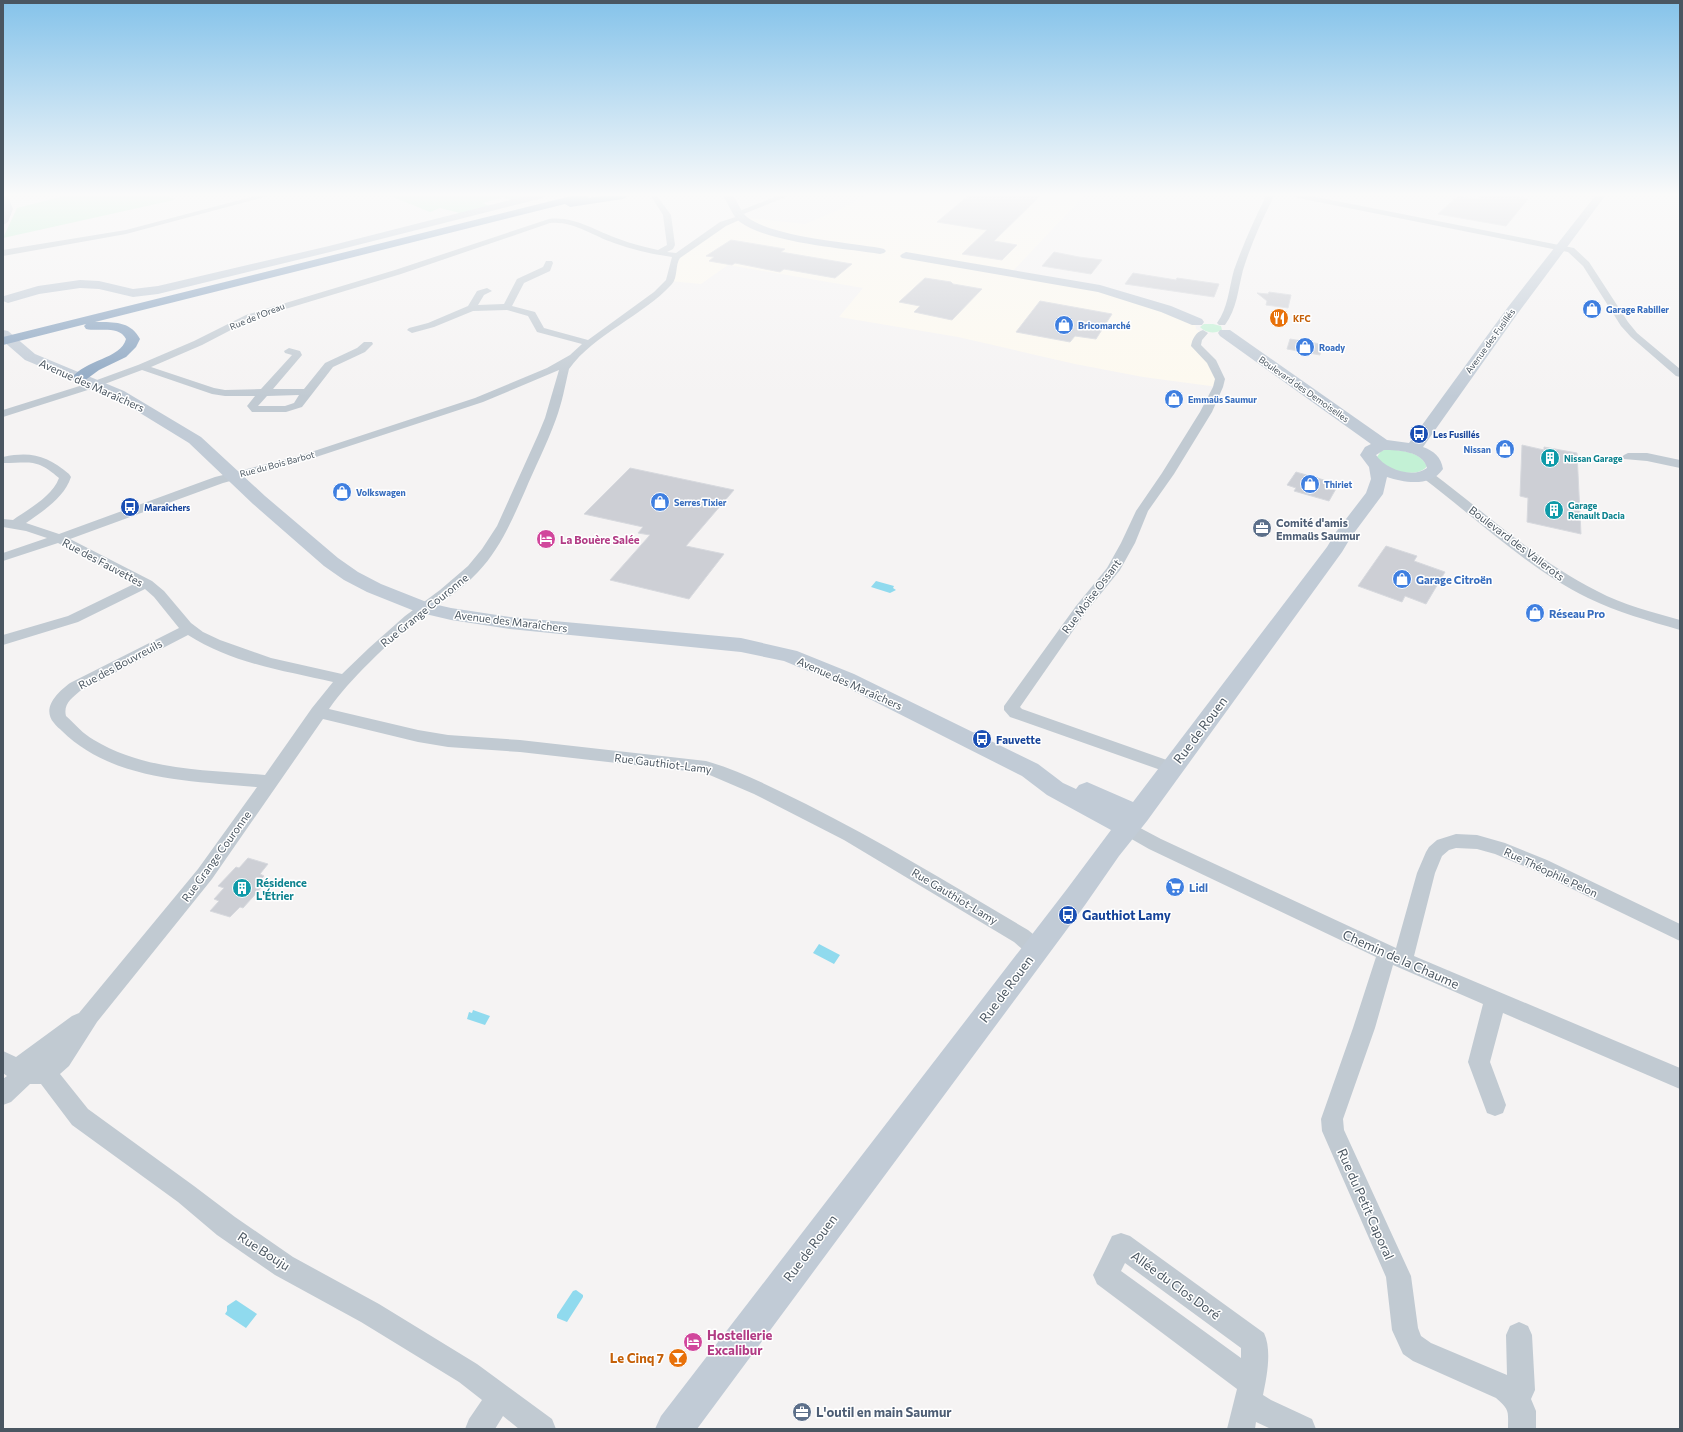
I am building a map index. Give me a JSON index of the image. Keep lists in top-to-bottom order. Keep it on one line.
{"streets":{"street":["Rue de l'Oreau","Avenue des Fusillés","Avenue des Maraîchers","Boulevard des Demoiselles","Rue du Bois Barbot","Boulevard des Vallerots","Rue des Fauvettes","Rue Moïse Ossant","Rue Grange Couronne","Rue des Bouvreuils","Rue de Rouen","Rue Gauthiot-Lamy","Rue Théophile Pelon","Chemin de la Chaume","Rue du Petit Caporal","Rue Bouju","Allée du Clos Doré"]},"crossings":[["Rue de l'Oreau","Avenue des Maraîchers"],["Avenue des Maraîchers","Rue du Bois Barbot"],["Avenue des Maraîchers","Rue Grange Couronne"],["Avenue des Maraîchers","Rue de Rouen"],["Avenue des Maraîchers","Chemin de la Chaume"],["Rue du Bois Barbot","Rue des Fauvettes"],["Rue du Bois Barbot","Rue Grange Couronne"],["Rue des Fauvettes","Rue Grange Couronne"],["Rue des Fauvettes","Rue des Bouvreuils"],["Rue Moïse Ossant","Rue de Rouen"],["Rue Grange Couronne","Rue des Bouvreuils"],["Rue Grange Couronne","Rue Gauthiot-Lamy"],["Rue Grange Couronne","Rue Bouju"],["Rue de Rouen","Rue Gauthiot-Lamy"],["Rue de Rouen","Chemin de la Chaume"],["Rue Théophile Pelon","Chemin de la Chaume"],["Rue Théophile Pelon","Rue du Petit Caporal"],["Chemin de la Chaume","Rue du Petit Caporal"]],"places":{"shop":["Garage Rabiller","Bricomarché","Roady","Emmaüs Saumur","Nissan","Thiriet","Volkswagen","Serres Tixier","Garage Citroën","Réseau Pro"],"restaurant":["KFC"],"bus stop":["Les Fusillés","Maraîchers","Fauvette","Gauthiot Lamy"],"building":["Nissan Garage","Garage Renault Dacia","Résidence L'Étrier"],"office":["Comité d'amis Emmaüs Saumur","L'outil en main Saumur"],"hotel":["La Bouère Salée","Hostellerie Excalibur"],"supermarket":["Lidl"],"bar":["Le Cinq 7"]}}
